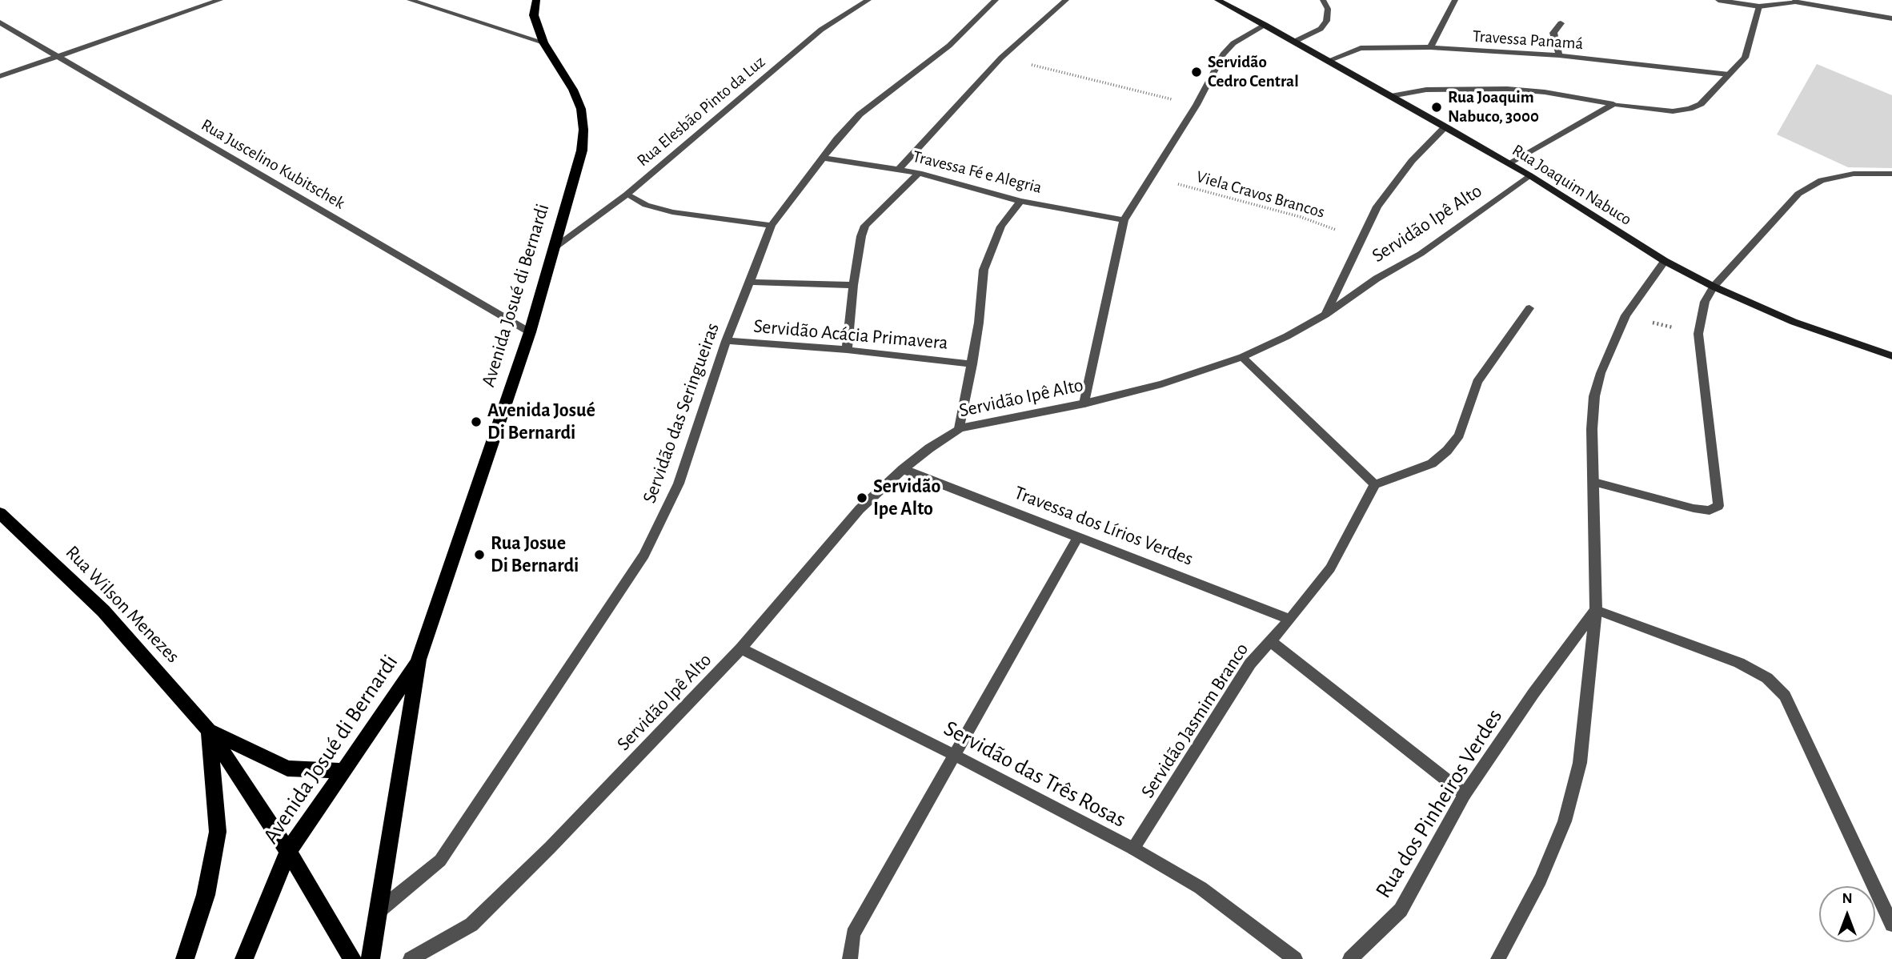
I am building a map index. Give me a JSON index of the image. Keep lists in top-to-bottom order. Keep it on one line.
{"streets":{"main road":["Rua Joaquim Nabuco","Avenida Josué di Bernardi","Rua Wilson Menezes"],"street":["Travessa Panamá","Rua Elesbão Pinto da Luz","Rua Juscelino Kubitschek","Travessa Fé e Alegria","Servidão Ipê Alto","Servidão Acácia Primavera","Servidão das Seringueiras","Travessa dos Lírios Verdes","Servidão Jasmim Branco","Servidão das Três Rosas","Rua dos Pinheiros Verdes"],"path":["Viela Cravos Brancos"]},"crossings":[["Travessa Panamá","Rua Joaquim Nabuco"],["Rua Elesbão Pinto da Luz","Avenida Josué di Bernardi"],["Rua Juscelino Kubitschek","Avenida Josué di Bernardi"],["Travessa Fé e Alegria","Servidão das Seringueiras"],["Rua Joaquim Nabuco","Servidão Ipê Alto"],["Servidão Ipê Alto","Travessa dos Lírios Verdes"],["Servidão Ipê Alto","Servidão das Três Rosas"],["Avenida Josué di Bernardi","Servidão das Seringueiras"],["Avenida Josué di Bernardi","Rua Wilson Menezes"],["Servidão Acácia Primavera","Servidão das Seringueiras"],["Travessa dos Lírios Verdes","Servidão Jasmim Branco"],["Servidão Jasmim Branco","Servidão das Três Rosas"]],"places":["Servidão Cedro Central","Rua Joaquim Nabuco, 3000","Avenida Josué Di Bernardi","Servidão Ipe Alto","Rua Josue Di Bernardi"],"north":"top"}
